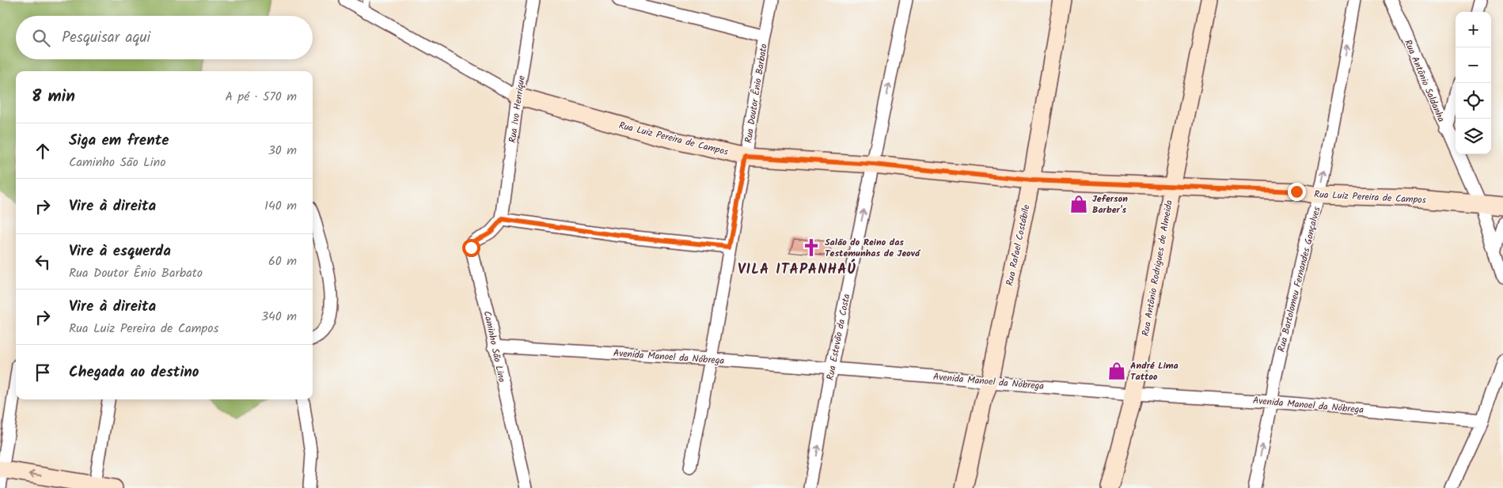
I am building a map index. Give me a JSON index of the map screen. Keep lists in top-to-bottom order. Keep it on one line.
{"streets":{"street":["Rua Antônio Saldanha","Rua Doutor Ênio Barbato","Rua Ivo Henrique","Rua Luiz Pereira de Campos","Rua Rafael Costábile","Rua Antônio Rodrigues de Almeida","Rua Bartolomeu Fernandes Gonçalves","Rua Estevão da Costa","Caminho São Lino","Avenida Manoel da Nóbrega"]},"crossings":[["Rua Antônio Saldanha","Rua Luiz Pereira de Campos"],["Rua Doutor Ênio Barbato","Rua Luiz Pereira de Campos"],["Rua Doutor Ênio Barbato","Avenida Manoel da Nóbrega"],["Rua Ivo Henrique","Rua Luiz Pereira de Campos"],["Rua Ivo Henrique","Caminho São Lino"],["Rua Luiz Pereira de Campos","Rua Rafael Costábile"],["Rua Luiz Pereira de Campos","Rua Antônio Rodrigues de Almeida"],["Rua Luiz Pereira de Campos","Rua Bartolomeu Fernandes Gonçalves"],["Rua Luiz Pereira de Campos","Rua Estevão da Costa"],["Rua Rafael Costábile","Avenida Manoel da Nóbrega"],["Rua Antônio Rodrigues de Almeida","Avenida Manoel da Nóbrega"],["Rua Bartolomeu Fernandes Gonçalves","Avenida Manoel da Nóbrega"],["Rua Estevão da Costa","Avenida Manoel da Nóbrega"],["Caminho São Lino","Avenida Manoel da Nóbrega"]],"one_way":["Rua Bartolomeu Fernandes Gonçalves","Rua Estevão da Costa"],"districts":["VILA ITAPANHAÚ"],"places":{"shop":["Jeferson Barber's","André Lima Tattoo"],"church":["Salão do Reino das Testemunhas de Jeová"]},"page":{"map_buttons":["+","−"],"search":"Pesquisar aqui","heading":["8 min","A pé · 570 m"],"list":[["Siga em frente","Caminho São Lino","30 m"],["Vire à direita","140 m"],["Vire à esquerda","Rua Doutor Ênio Barbato","60 m"],["Vire à direita","Rua Luiz Pereira de Campos","340 m"],"Chegada ao destino"]}}
